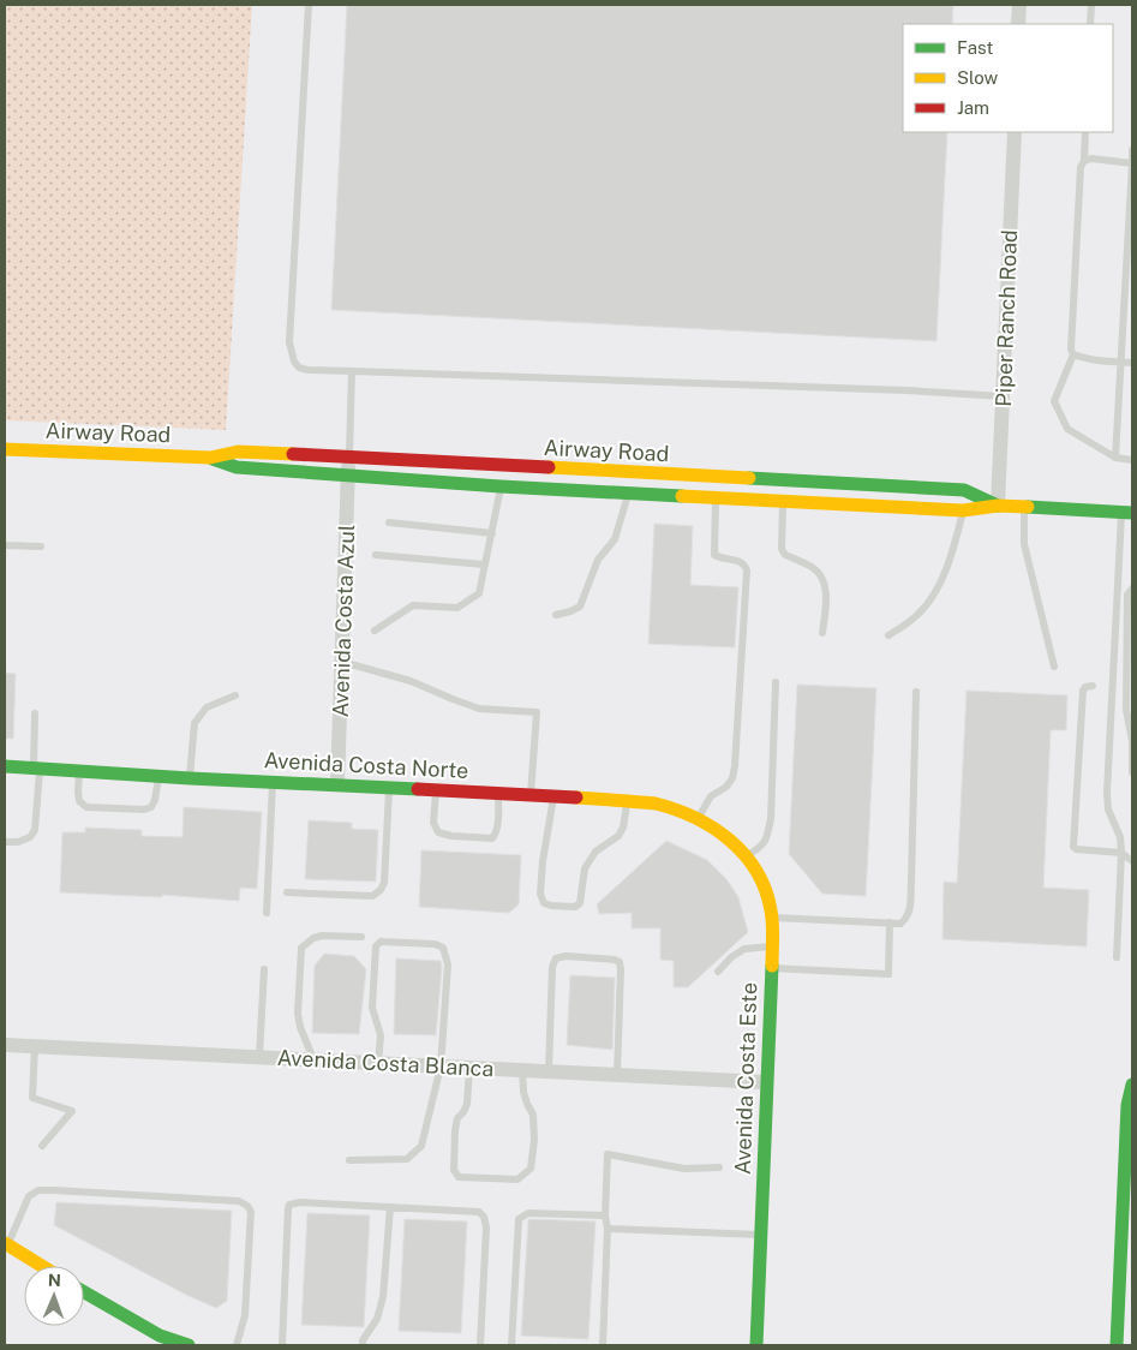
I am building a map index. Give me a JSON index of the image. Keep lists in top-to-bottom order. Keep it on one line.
{"streets":{"street":["Piper Ranch Road","Airway Road","Avenida Costa Azul","Avenida Costa Norte","Avenida Costa Blanca","Avenida Costa Este"]},"crossings":[["Piper Ranch Road","Airway Road"],["Airway Road","Avenida Costa Azul"],["Avenida Costa Azul","Avenida Costa Norte"],["Avenida Costa Norte","Avenida Costa Este"],["Avenida Costa Blanca","Avenida Costa Este"]],"legend":["Fast","Slow","Jam"],"north":"top"}
